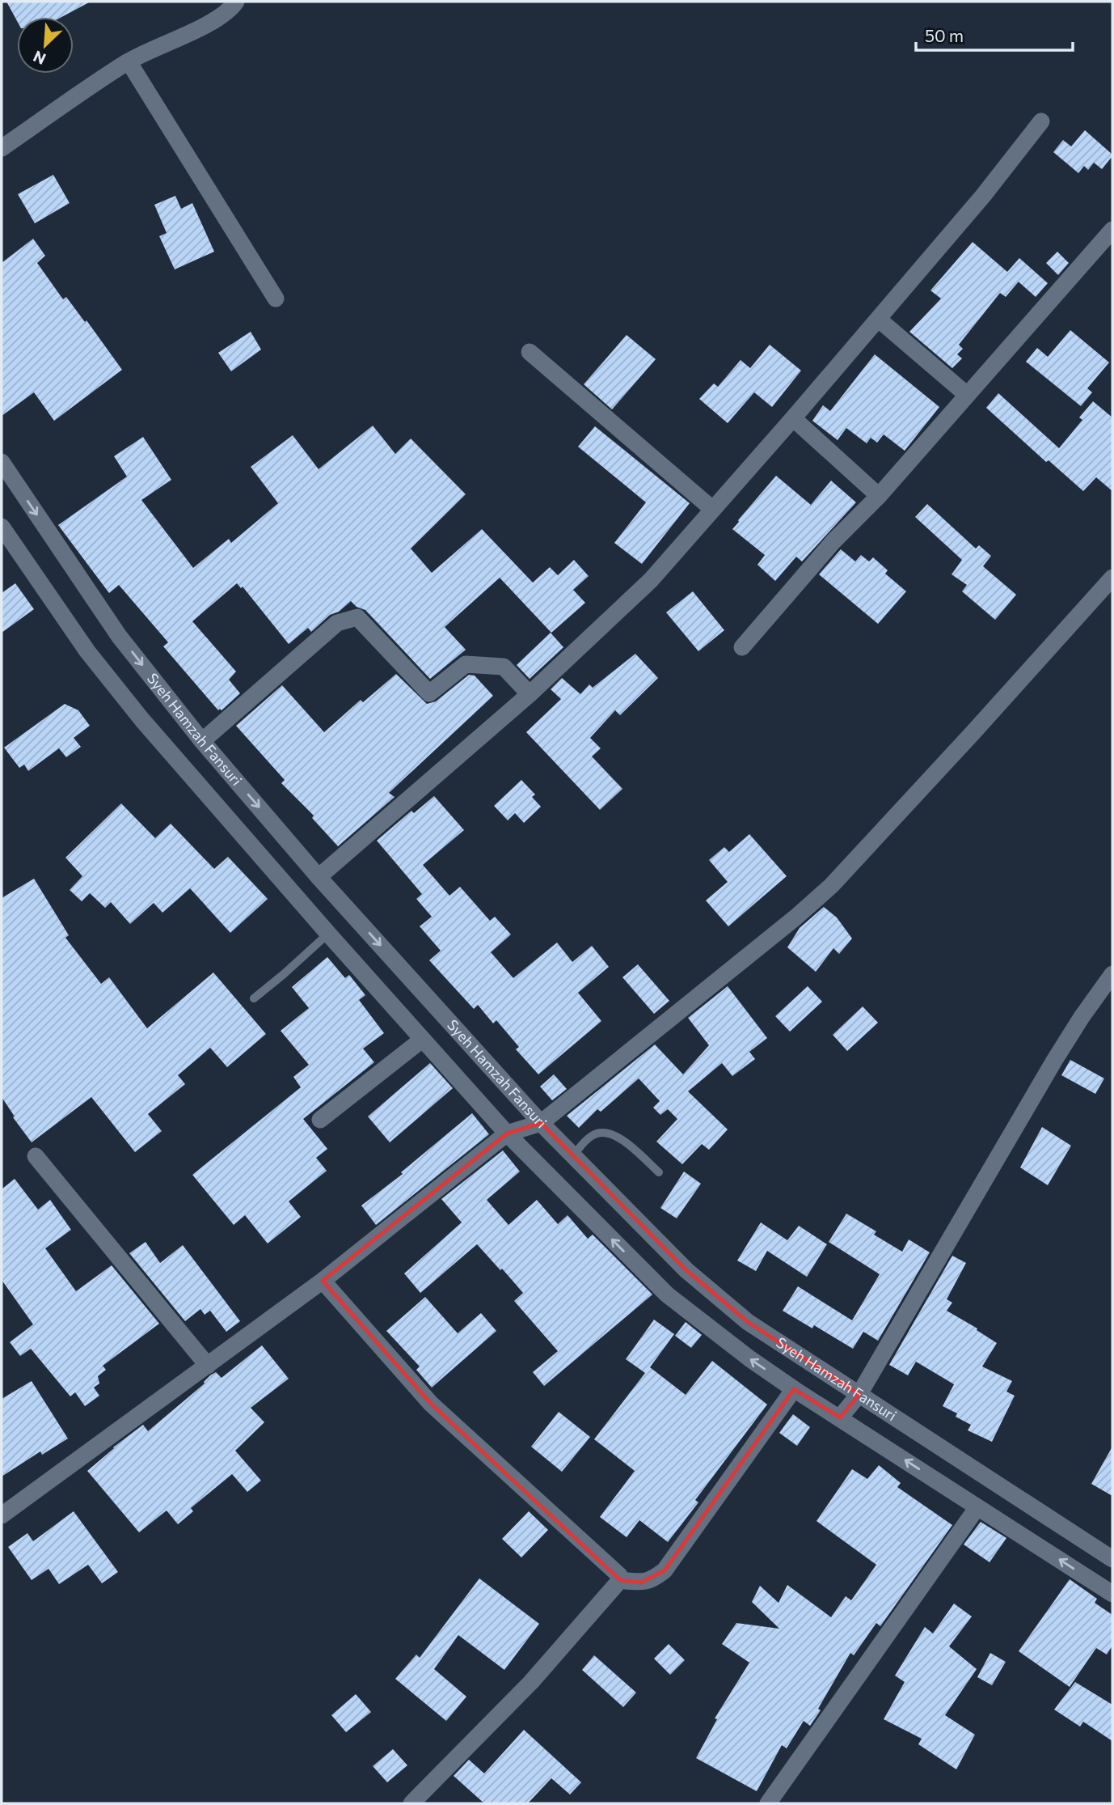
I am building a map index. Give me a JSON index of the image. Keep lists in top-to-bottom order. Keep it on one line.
{"streets":{"street":["Syeh Hamzah Fansuri"]},"scale_bar":"50 m","north":"bottom left"}
